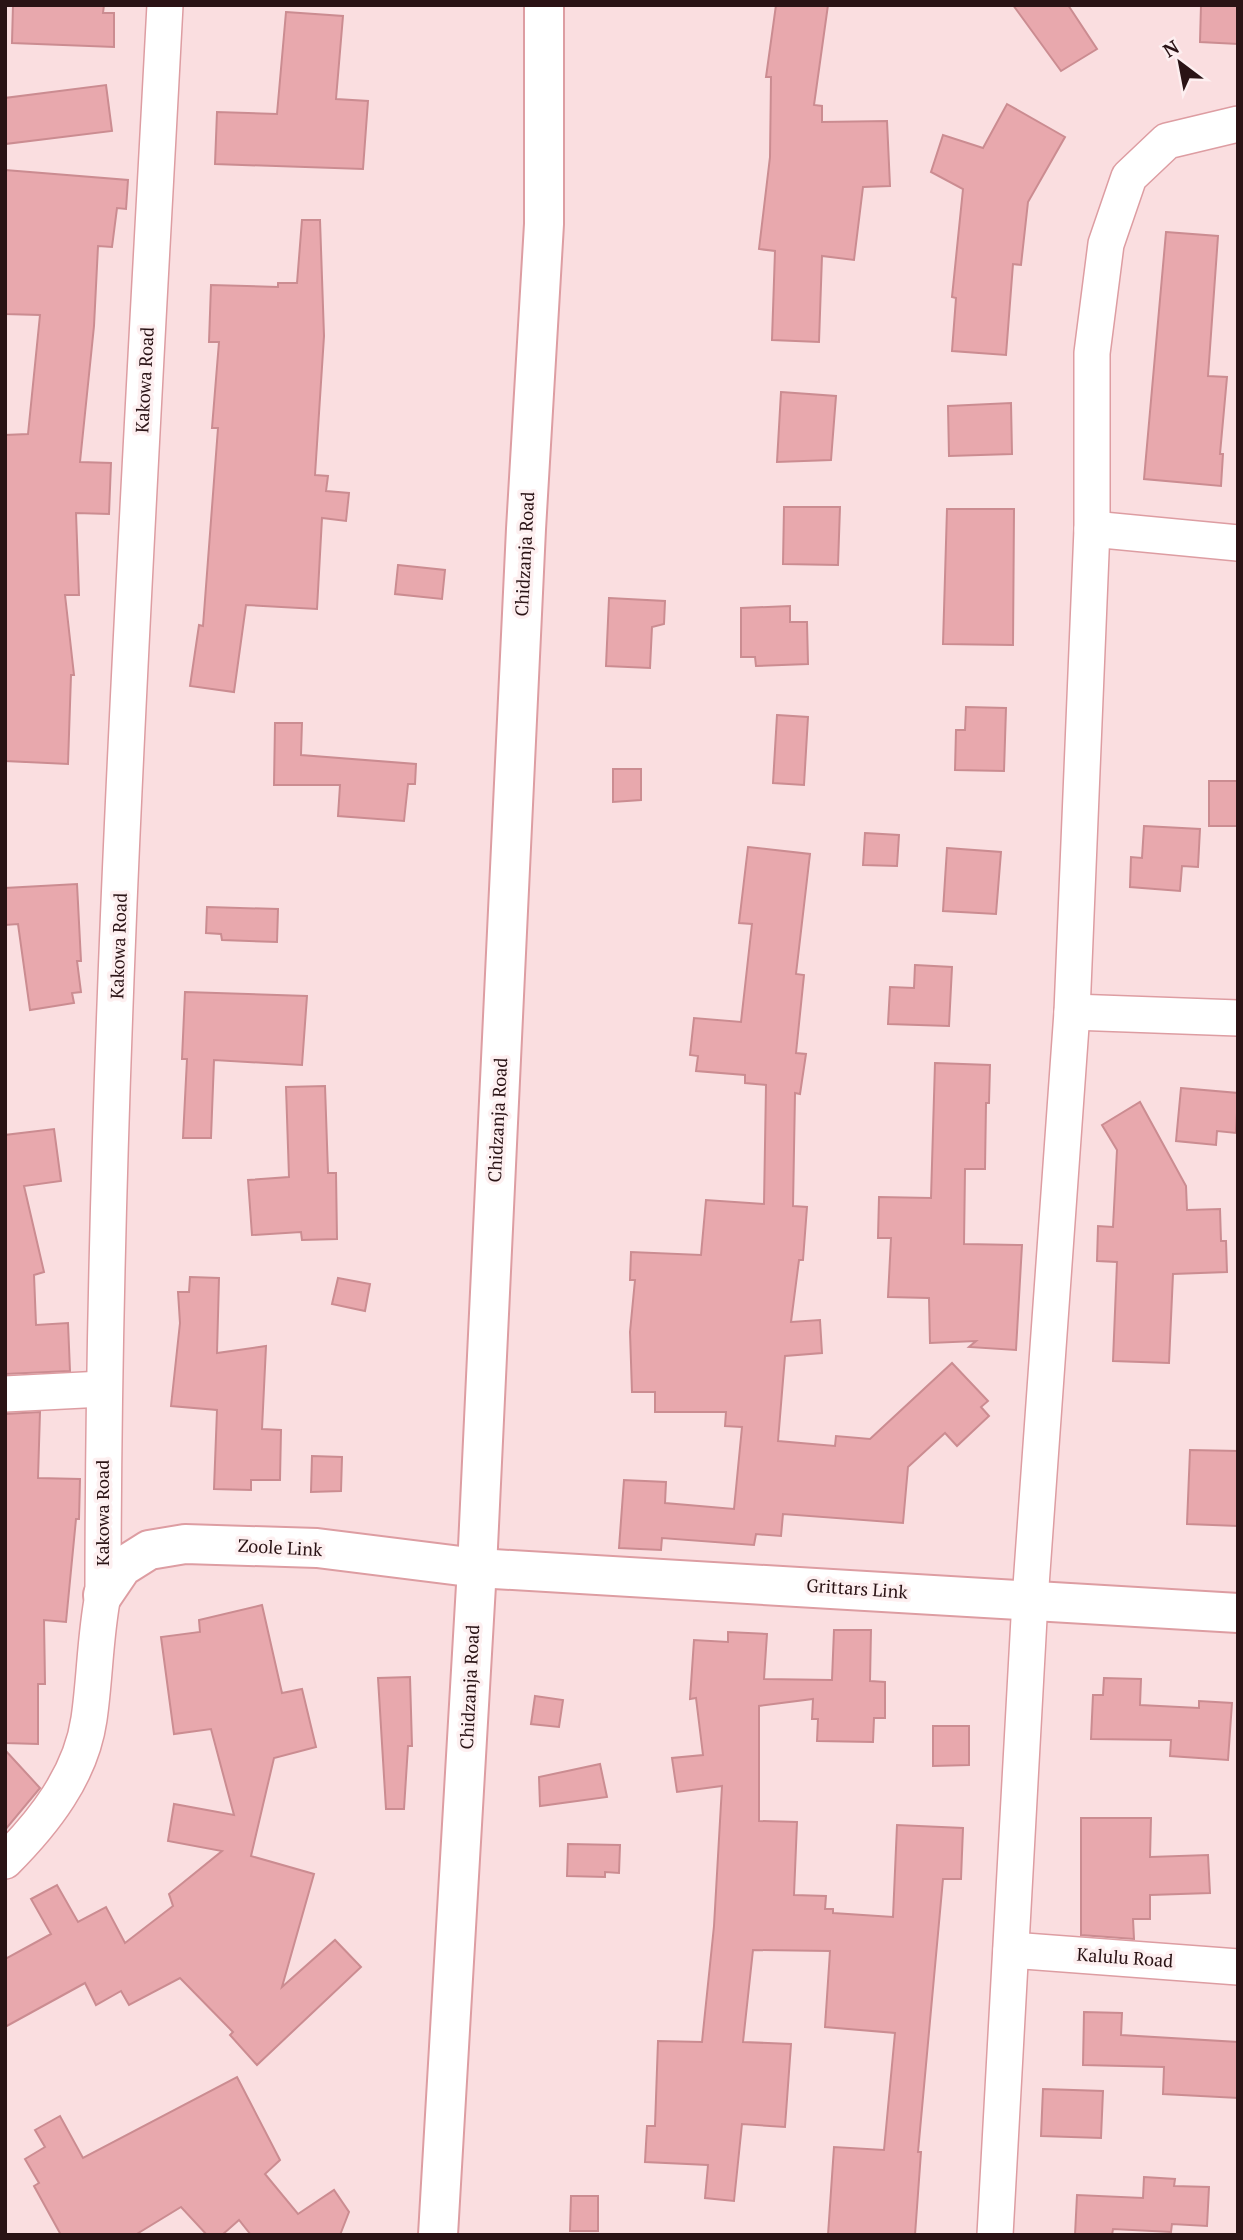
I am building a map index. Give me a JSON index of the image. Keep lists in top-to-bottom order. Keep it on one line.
{"streets":{"street":["Kakowa Road","Chidzanja Road","Zoole Link","Grittars Link","Kalulu Road"]},"crossings":[["Kakowa Road","Zoole Link"],["Chidzanja Road","Zoole Link"],["Chidzanja Road","Grittars Link"],["Zoole Link","Grittars Link"]],"north":"top left"}
